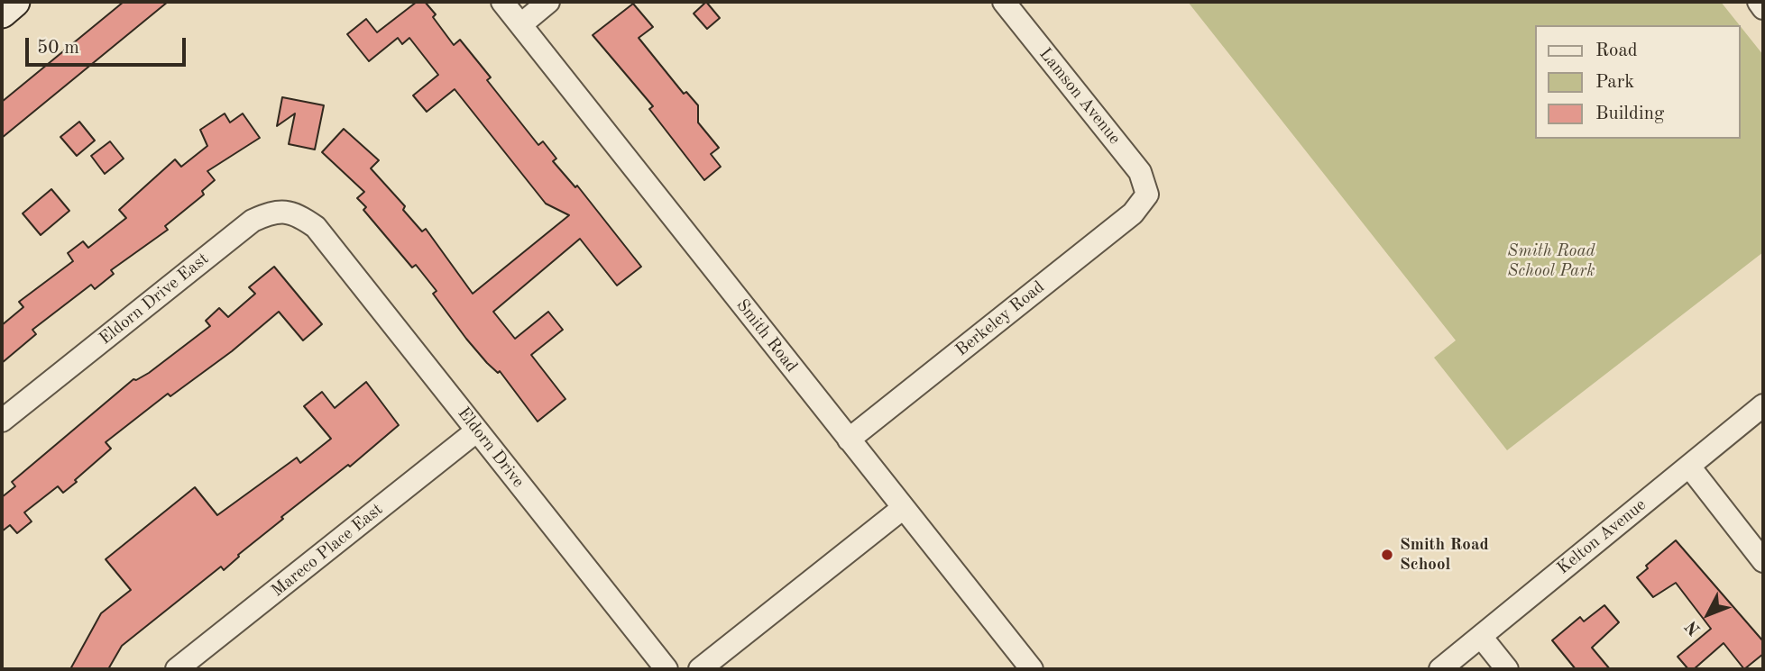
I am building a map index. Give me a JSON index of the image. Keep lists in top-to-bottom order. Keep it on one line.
{"streets":{"street":["Lamson Avenue","Eldorn Drive East","Berkeley Road","Smith Road","Eldorn Drive","Kelton Avenue","Mareco Place East"]},"crossings":[["Lamson Avenue","Berkeley Road"],["Eldorn Drive East","Eldorn Drive"],["Berkeley Road","Smith Road"],["Eldorn Drive","Mareco Place East"]],"parks":["Smith Road School Park"],"places":["Smith Road School"],"legend":["Road","Park","Building"],"scale_bar":"50 m","north":"bottom left"}
